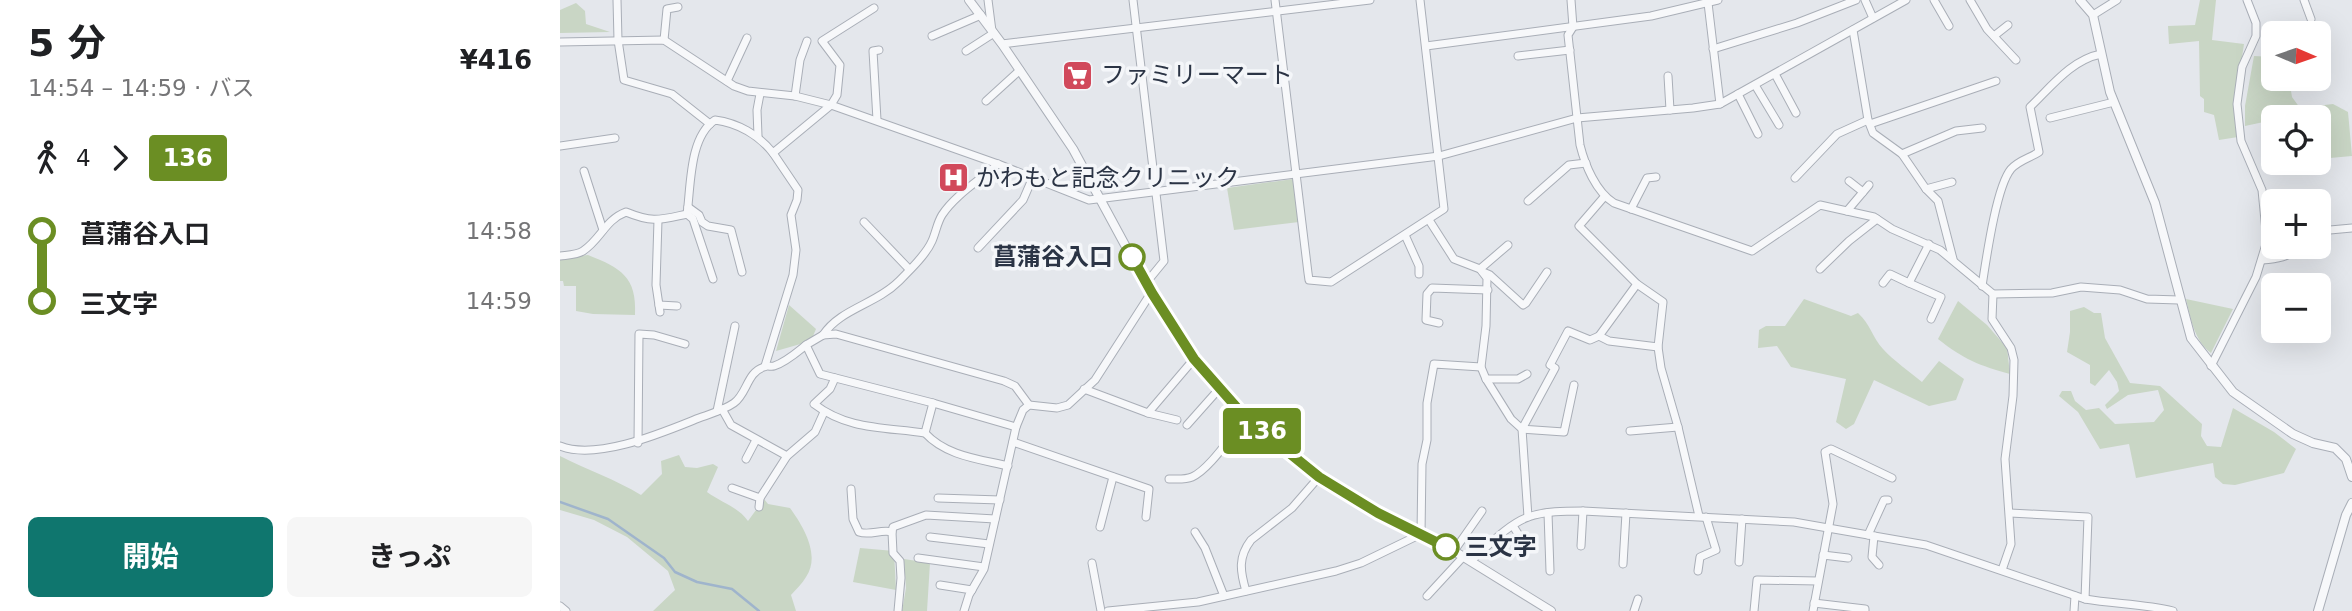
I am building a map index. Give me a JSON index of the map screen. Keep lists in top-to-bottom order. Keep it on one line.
{"places":{"supermarket":["ファミリーマート"],"hospital":["かわもと記念クリニック"],"other":["菖蒲谷入口","三文字"]},"lines":["bus line 136"],"north":"right","page":{"heading":["5 分","14:54 – 14:59 · バス","¥416"],"on_map":"136","map_buttons":["+","−"],"legs":["4","136"],"list":[{"name":"菖蒲谷入口","value":"14:58"},{"name":"三文字","value":"14:59"}],"buttons":["開始","きっぷ"]}}
